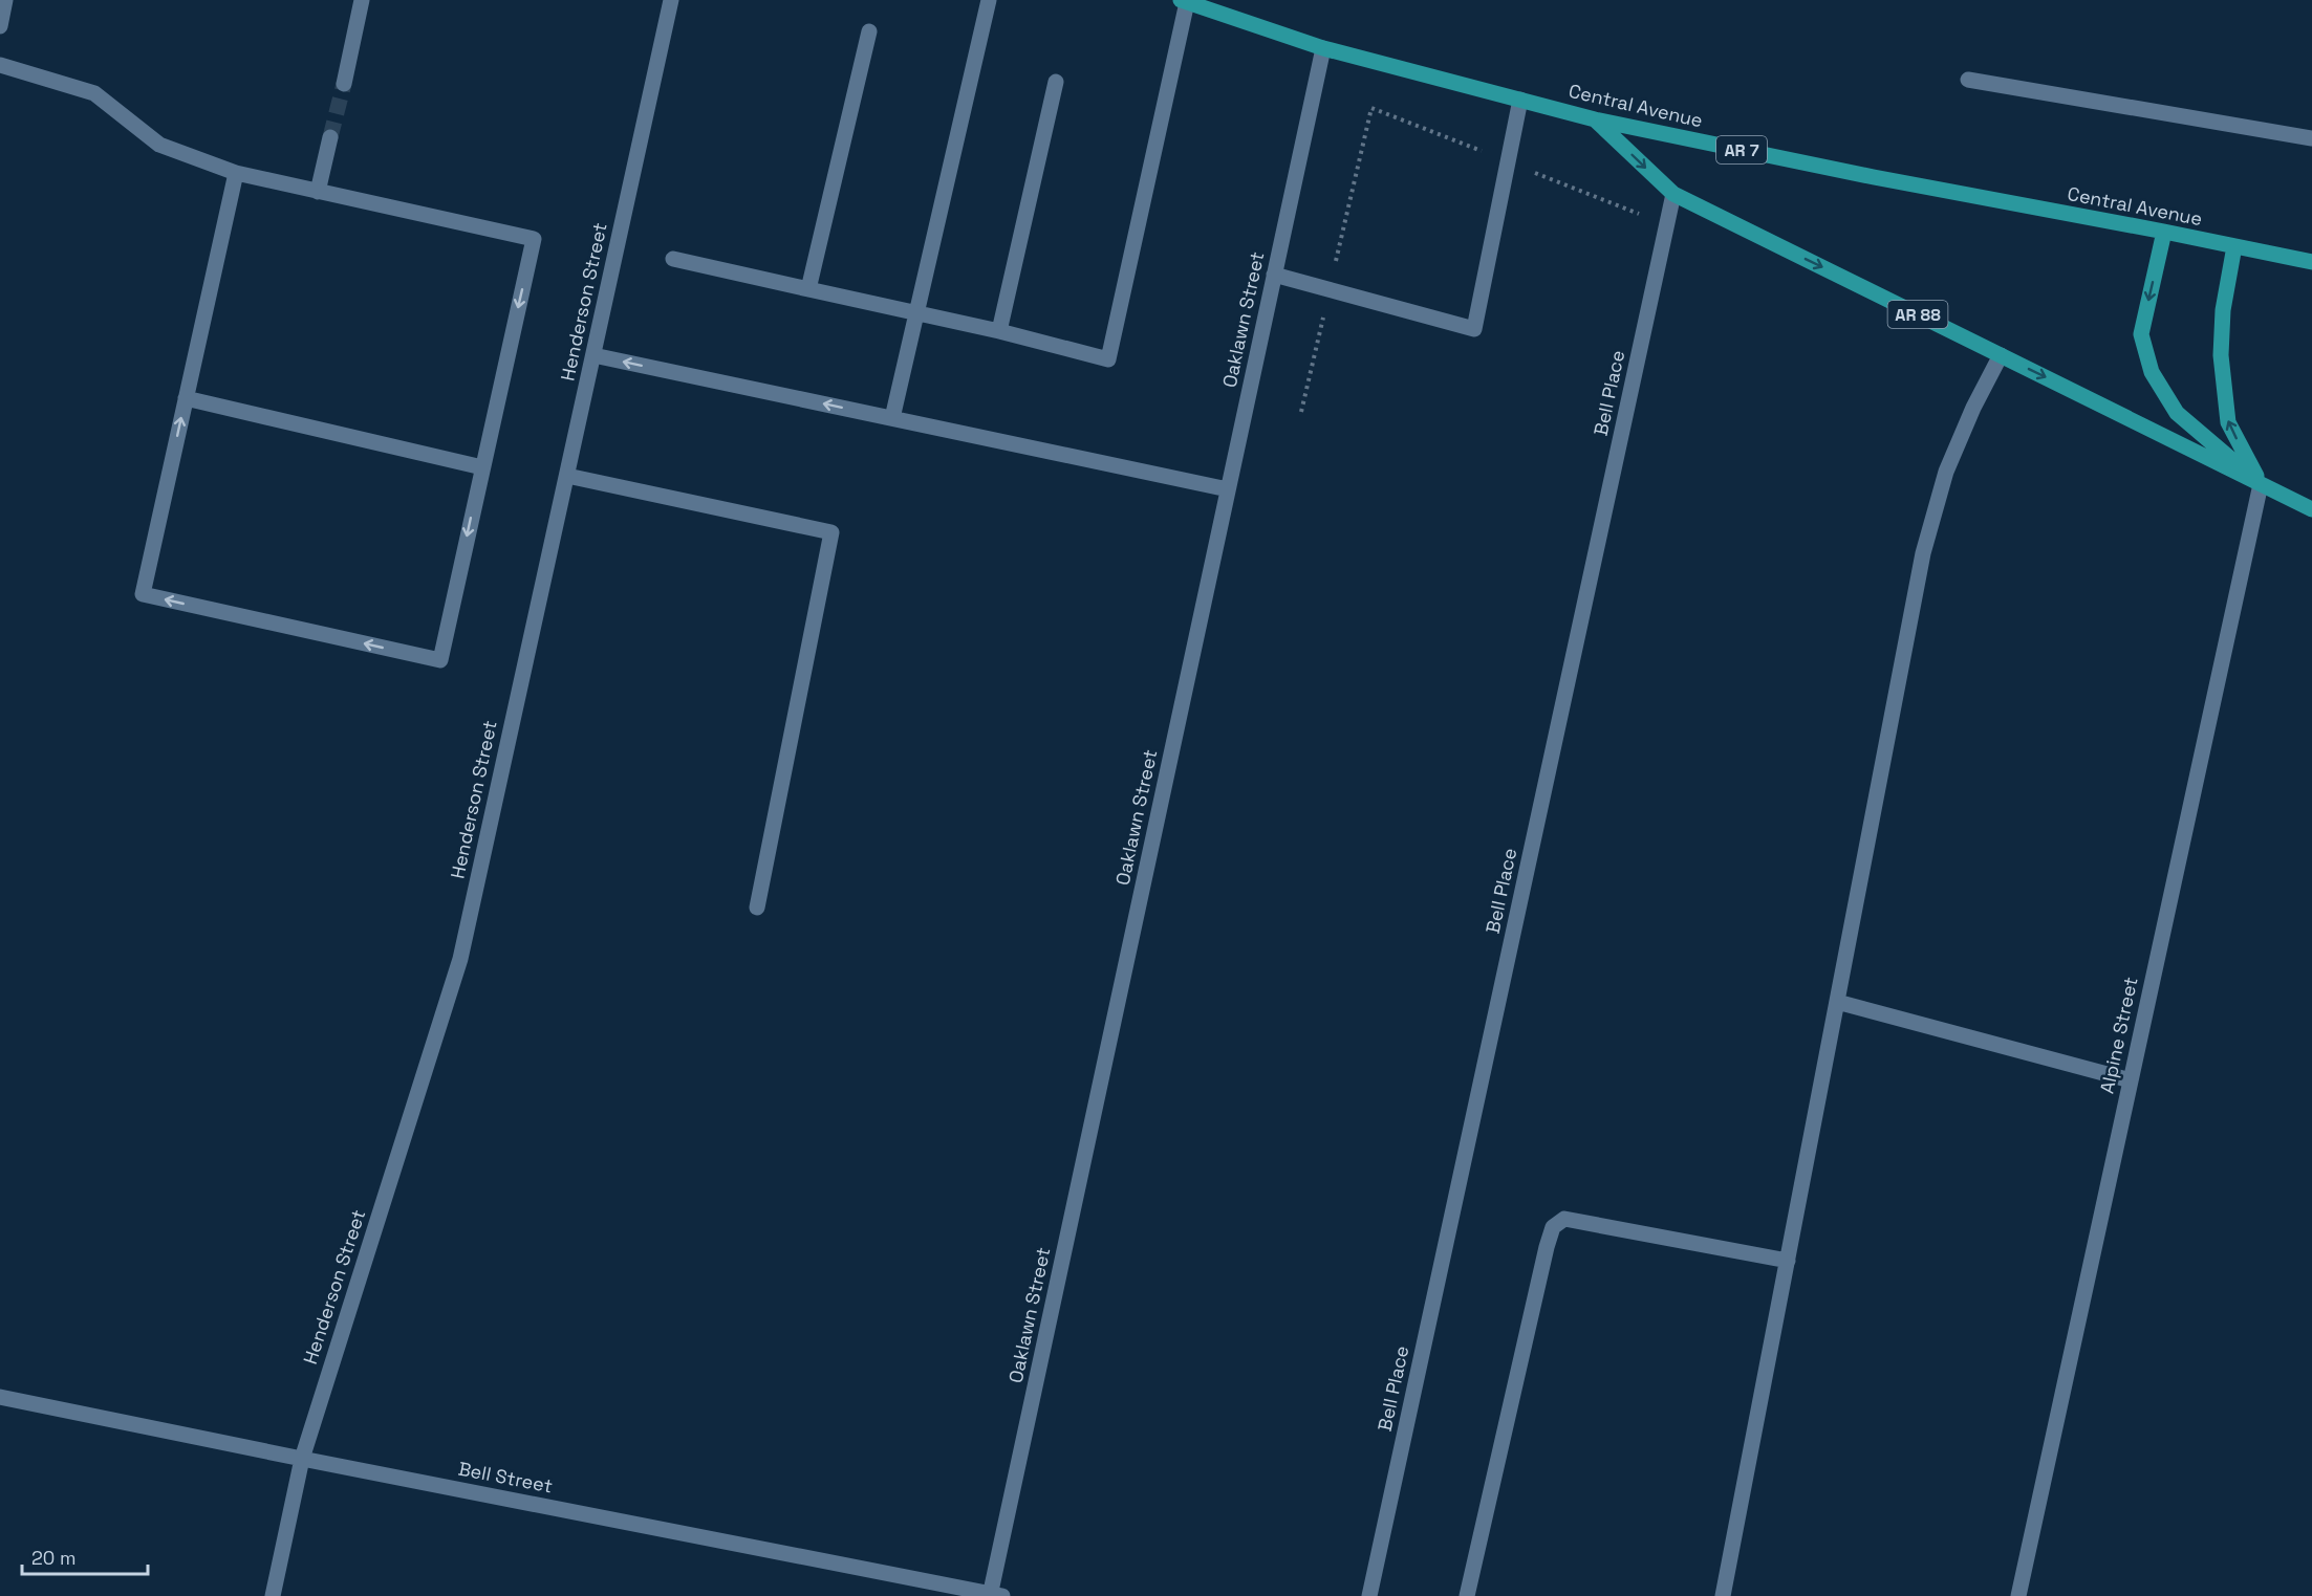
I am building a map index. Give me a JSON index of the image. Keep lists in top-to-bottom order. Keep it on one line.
{"streets":{"main road":["Central Avenue","AR 7","AR 88"],"street":["Henderson Street","Oaklawn Street","Bell Place","Alpine Street","Bell Street"]},"crossings":[["Central Avenue","AR 88"],["Central Avenue","Oaklawn Street"],["Henderson Street","Bell Street"],["AR 88","Bell Place"],["AR 88","Alpine Street"],["Oaklawn Street","Bell Street"]],"scale_bar":"20 m"}
